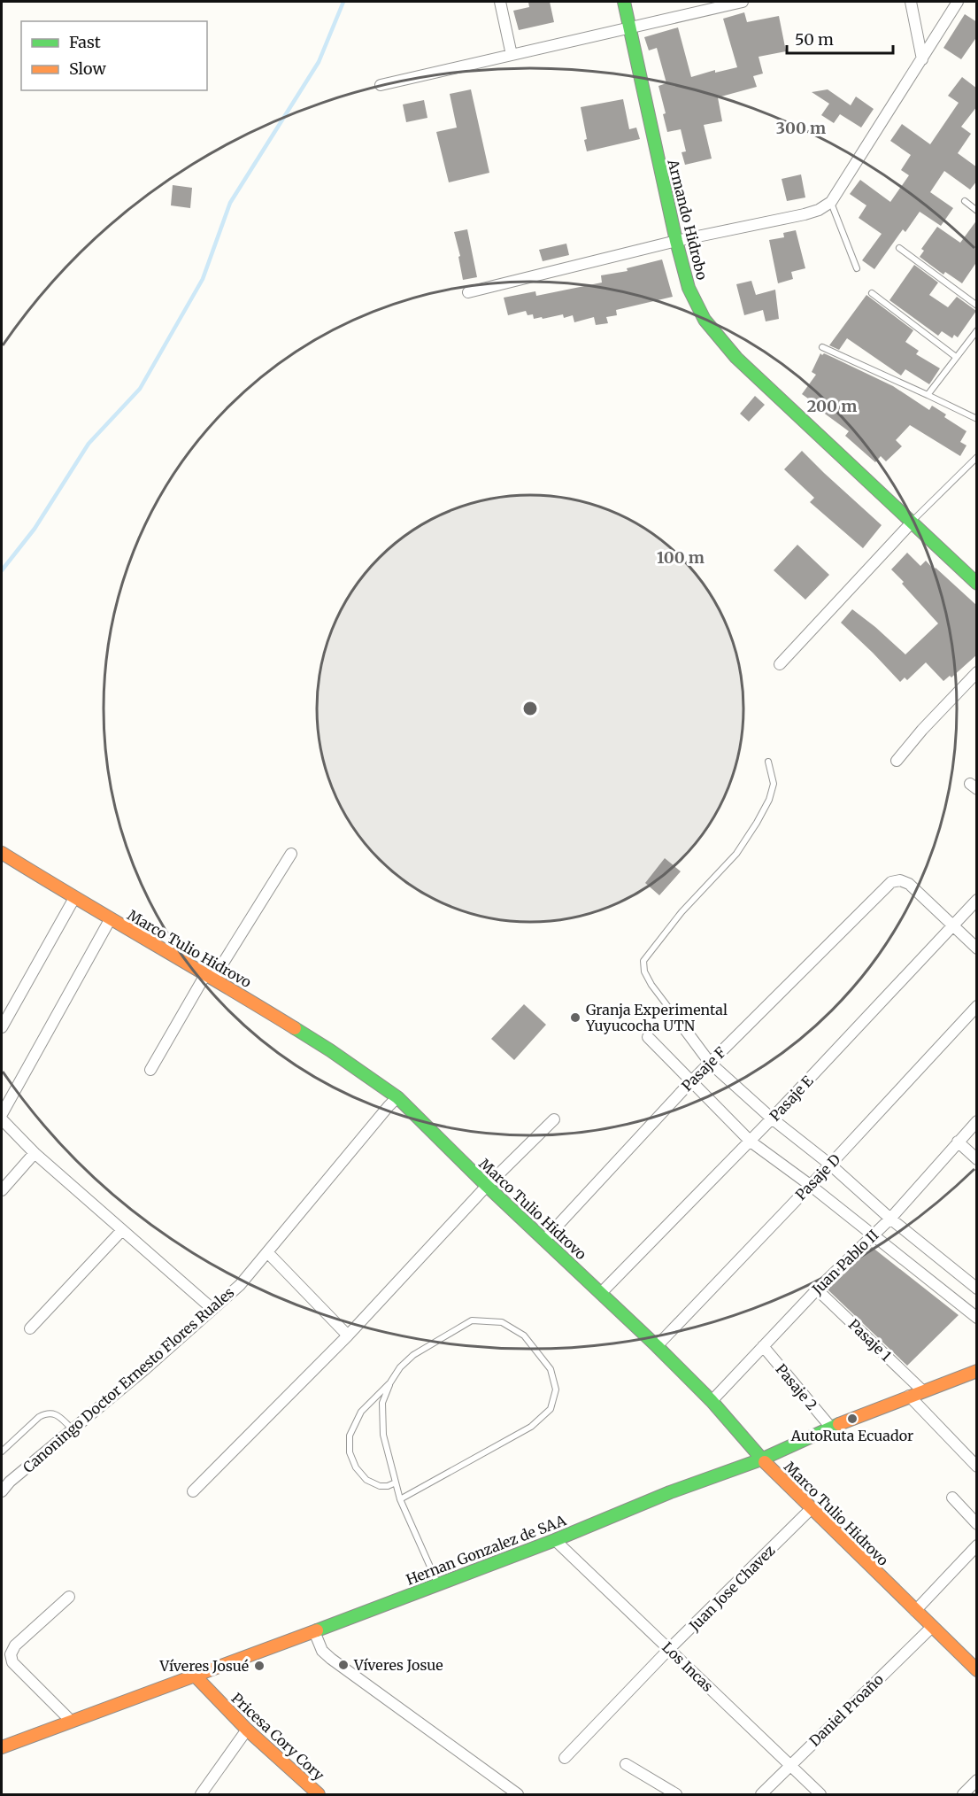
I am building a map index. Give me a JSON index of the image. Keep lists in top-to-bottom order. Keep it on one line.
{"streets":{"street":["Armando Hidrobo","Marco Tulio Hidrovo","Pasaje F","Pasaje E","Pasaje D","Juan Pablo II","Pasaje 1","Canoningo Doctor Ernesto Flores Ruales","Pasaje 2","Hernan Gonzalez de SAA","Juan Jose Chavez","Los Incas","Daniel Proaño","Pricesa Cory Cory"]},"crossings":[["Marco Tulio Hidrovo","Pasaje F"],["Marco Tulio Hidrovo","Pasaje E"],["Marco Tulio Hidrovo","Pasaje D"],["Marco Tulio Hidrovo","Juan Pablo II"],["Marco Tulio Hidrovo","Canoningo Doctor Ernesto Flores Ruales"],["Marco Tulio Hidrovo","Hernan Gonzalez de SAA"],["Marco Tulio Hidrovo","Juan Jose Chavez"],["Marco Tulio Hidrovo","Daniel Proaño"],["Pasaje F","Pasaje E"],["Juan Pablo II","Pasaje 1"],["Juan Pablo II","Pasaje 2"],["Pasaje 1","Hernan Gonzalez de SAA"],["Pasaje 2","Hernan Gonzalez de SAA"],["Hernan Gonzalez de SAA","Los Incas"],["Hernan Gonzalez de SAA","Pricesa Cory Cory"],["Juan Jose Chavez","Los Incas"],["Los Incas","Daniel Proaño"]],"places":["Granja Experimental Yuyucocha UTN","AutoRuta Ecuador","Víveres Josue","Víveres Josué"],"legend":["Fast","Slow"],"scale_bar":"50 m","rings":["300 m","200 m","100 m"]}
